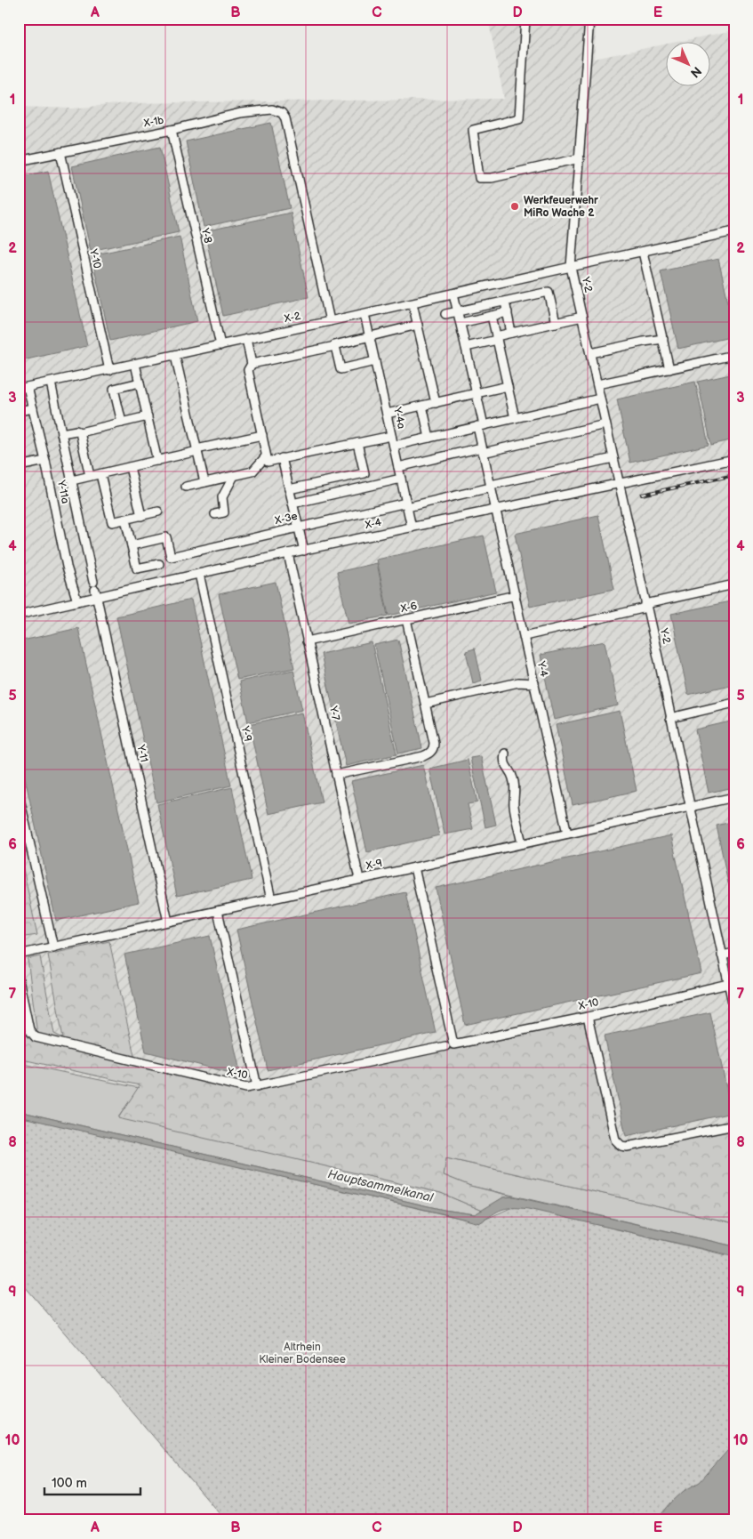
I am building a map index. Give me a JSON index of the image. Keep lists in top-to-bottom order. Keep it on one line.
{"streets":{"street":["X-1b","Y-8","Y-10","Y-2","X-2","Y-4a","Y-11a","X-3e","X-4","X-6","Y-4","Y-7","Y-9","Y-11","X-9","X-10"]},"crossings":[["X-1b","Y-8"],["X-1b","Y-10"],["X-1b","X-2"],["Y-8","X-2"],["Y-10","X-2"],["Y-2","X-2"],["Y-2","X-3e"],["Y-2","X-4"],["Y-2","X-9"],["Y-2","X-10"],["X-2","Y-4a"],["X-2","Y-11a"],["X-2","Y-11"],["Y-4a","X-3e"],["Y-4a","X-4"],["Y-11a","X-4"],["X-4","Y-4"],["X-4","Y-7"],["X-4","Y-9"],["X-4","Y-11"],["X-6","Y-4"],["X-6","Y-7"],["Y-4","X-9"],["Y-7","X-9"],["Y-9","X-9"],["Y-11","X-9"]],"water":["Hauptsammelkanal"],"parks":["Altrhein Kleiner Bodensee"],"places":["Werkfeuerwehr MiRo Wache 2"],"scale_bar":"100 m","north":"bottom right","grid":{"columns":["A","B","C","D","E"],"rows":["1","2","3","4","5","6","7","8","9","10"]}}
